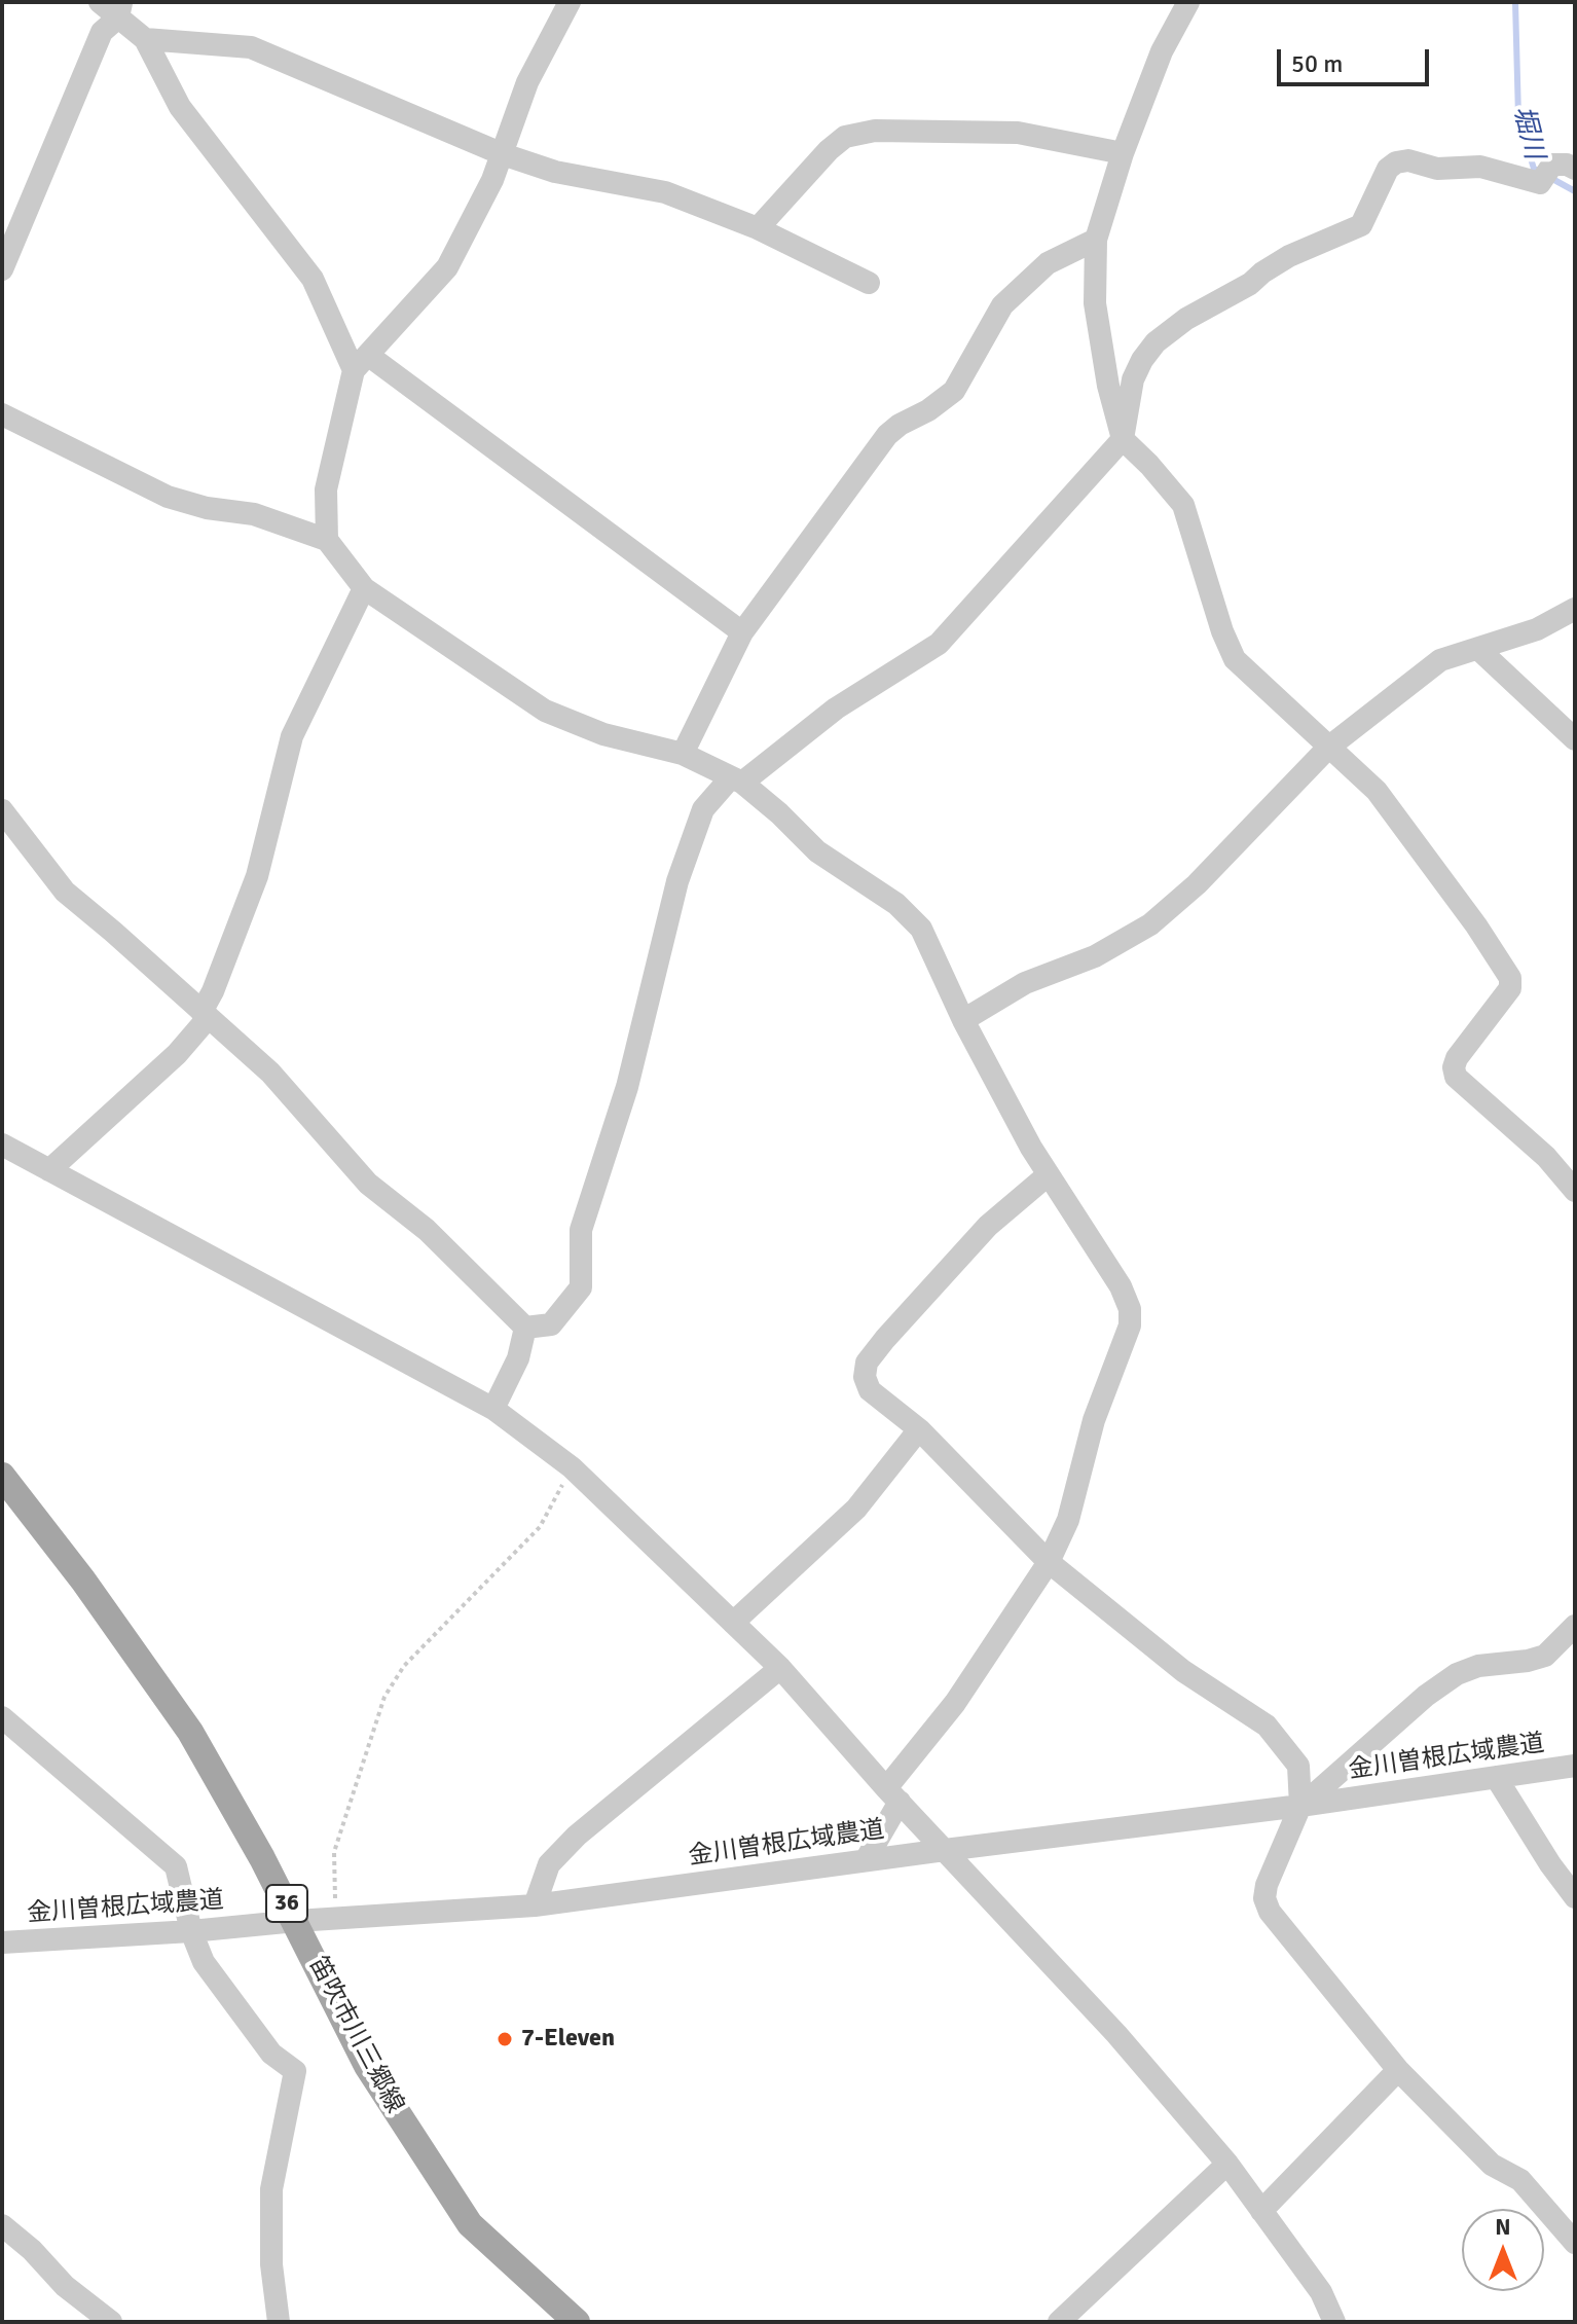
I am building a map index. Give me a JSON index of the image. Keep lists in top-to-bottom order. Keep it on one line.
{"streets":{"main road":["36","笛吹市川三郷線"],"street":["金川曽根広域農道"]},"crossings":[["金川曽根広域農道","笛吹市川三郷線"]],"water":["堀川"],"places":["7-Eleven"],"scale_bar":"50 m","north":"top"}
